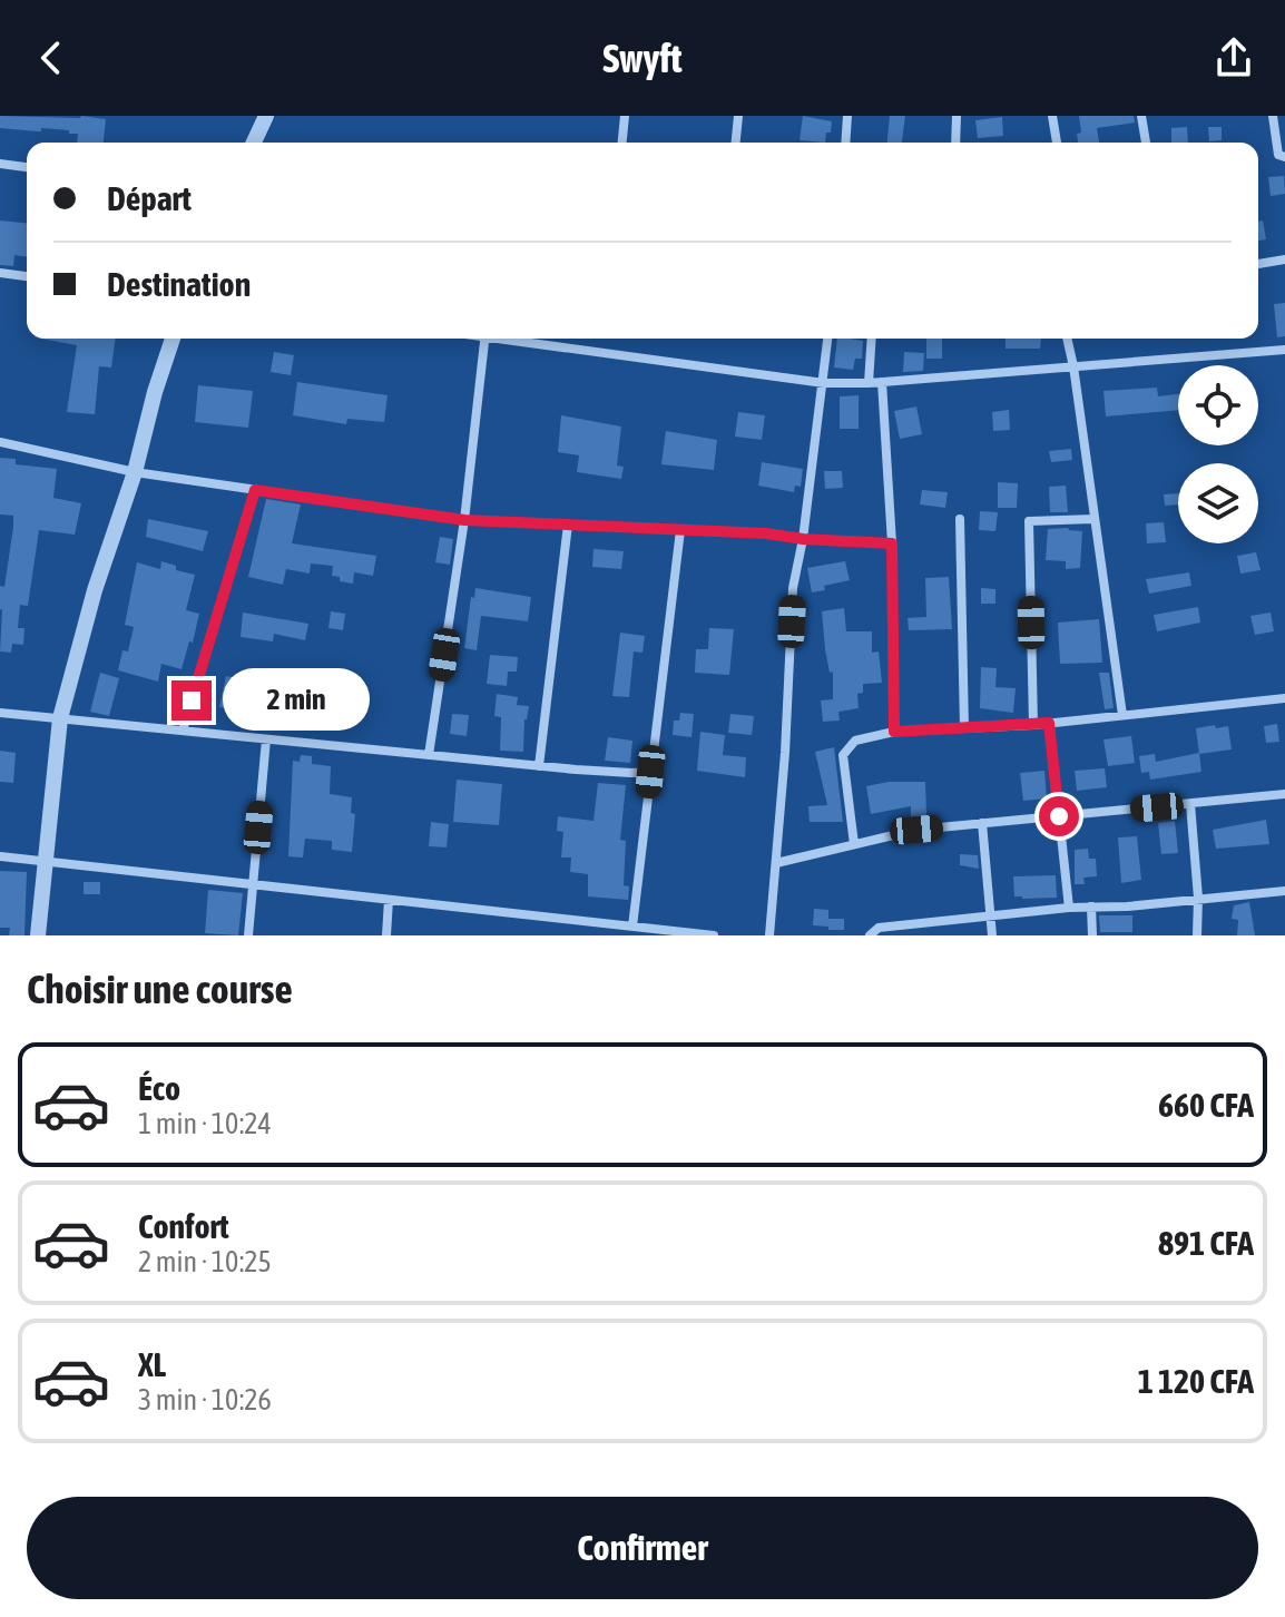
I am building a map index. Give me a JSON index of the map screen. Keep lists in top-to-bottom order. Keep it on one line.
{"page":{"header":"Swyft","banner":["Départ","Destination"],"bubble":"2 min","heading":"Choisir une course","list":[{"name":"Éco","note":"1 min · 10:24","value":"660 CFA"},{"name":"Confort","note":"2 min · 10:25","value":"891 CFA"},{"name":"XL","note":"3 min · 10:26","value":"1 120 CFA"}],"buttons":"Confirmer"}}
